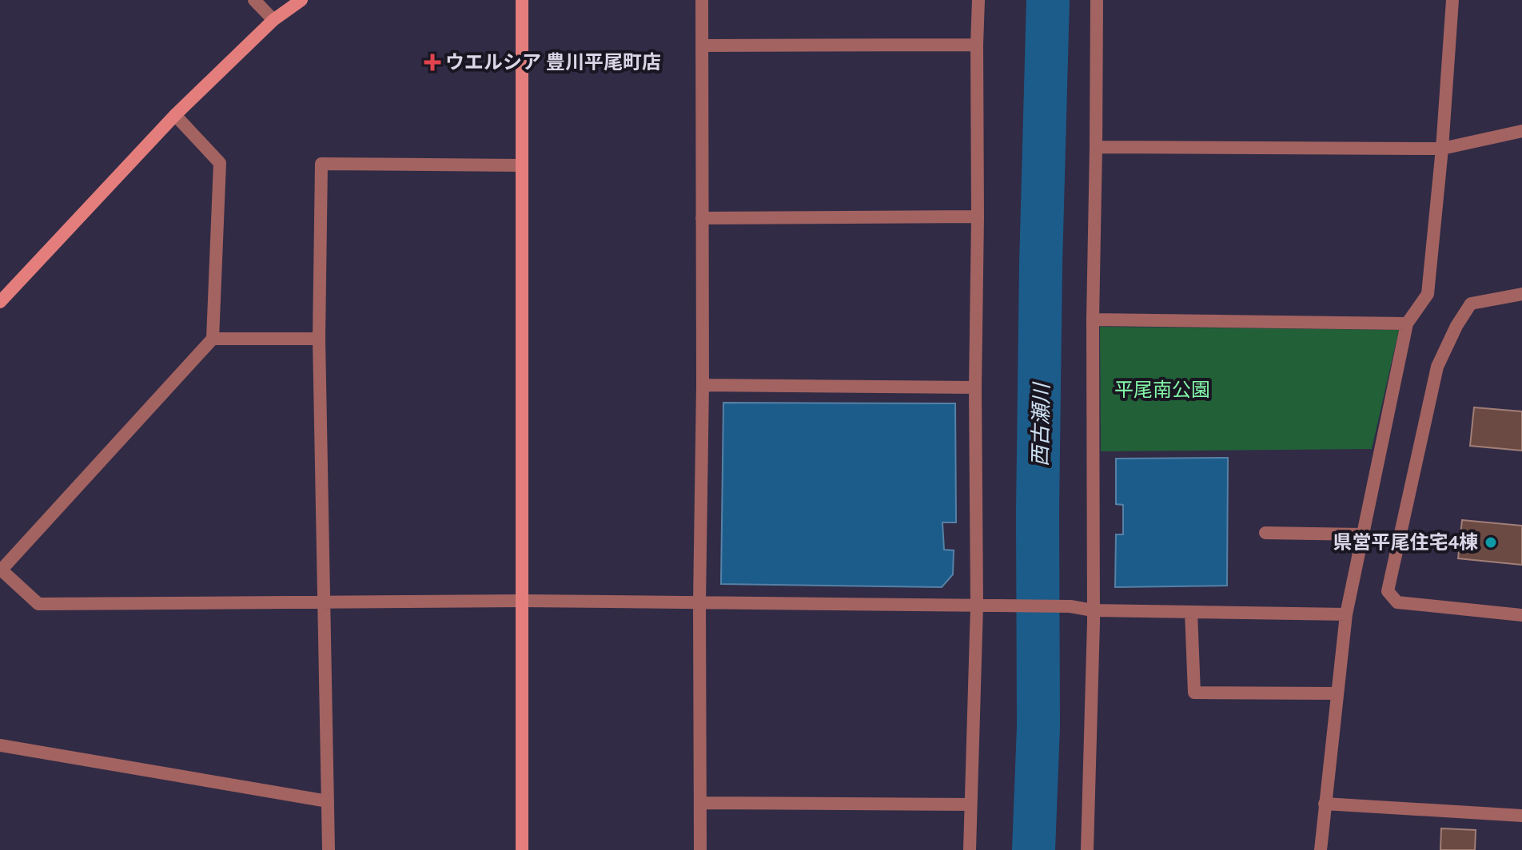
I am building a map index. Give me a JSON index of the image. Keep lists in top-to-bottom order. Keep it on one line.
{"water":["西古瀬川"],"parks":["平尾南公園"],"places":{"health":["ウエルシア 豊川平尾町店"],"other":["県営平尾住宅4棟"]}}
